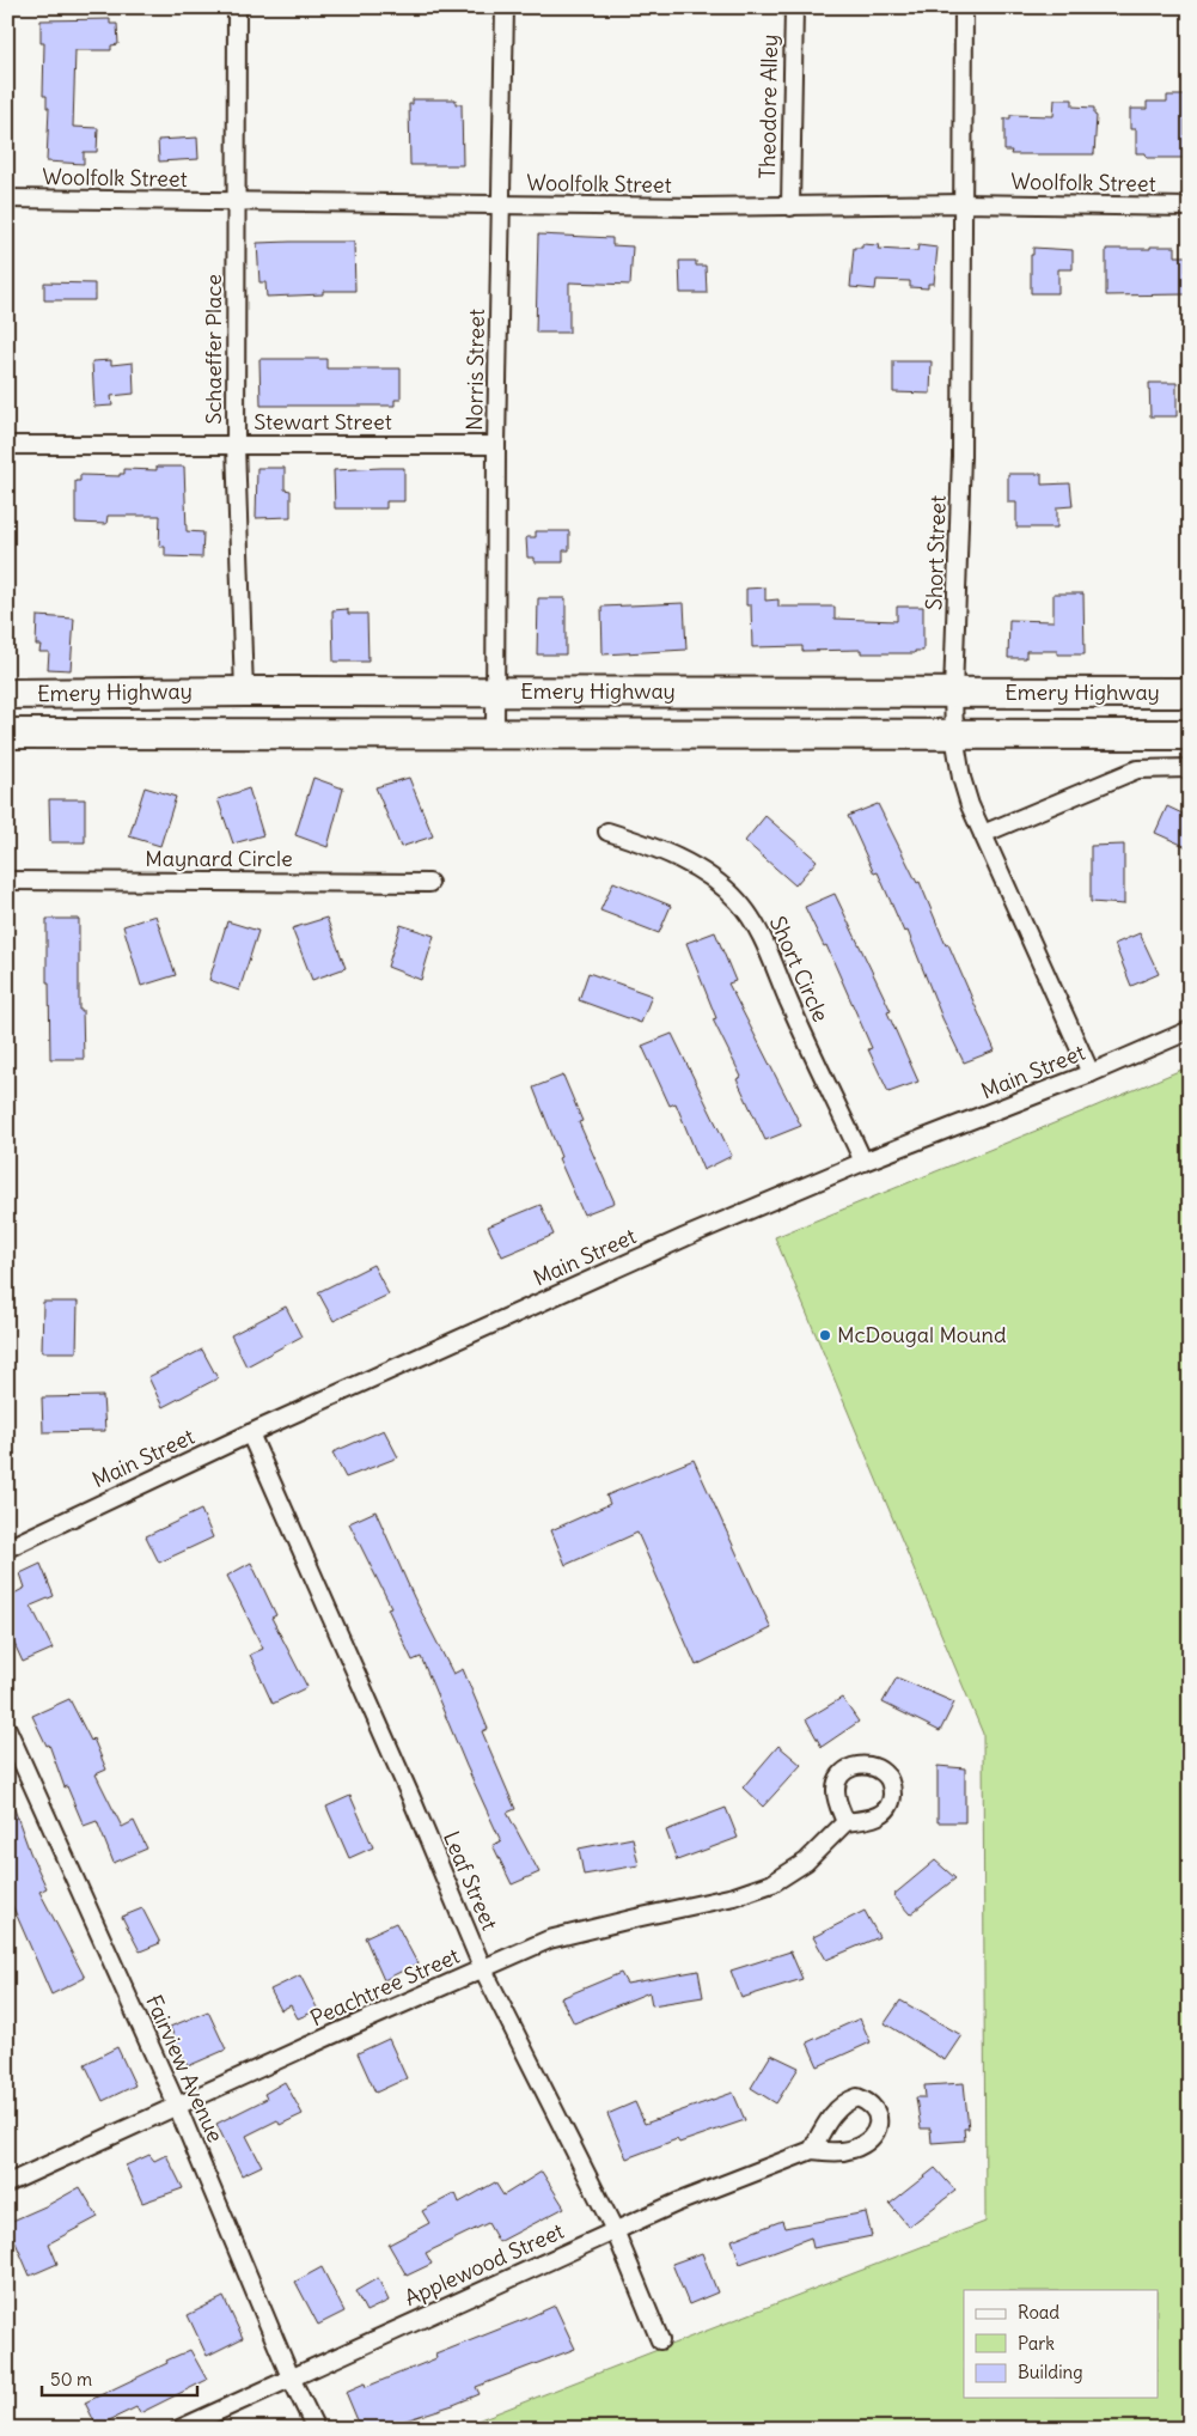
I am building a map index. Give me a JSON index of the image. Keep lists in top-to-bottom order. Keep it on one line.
{"streets":{"highway":["Emery Highway"],"street":["Theodore Alley","Woolfolk Street","Schaeffer Place","Norris Street","Stewart Street","Short Street","Maynard Circle","Short Circle","Main Street","Leaf Street","Peachtree Street","Fairview Avenue","Applewood Street"]},"crossings":[["Theodore Alley","Woolfolk Street"],["Woolfolk Street","Schaeffer Place"],["Woolfolk Street","Norris Street"],["Woolfolk Street","Short Street"],["Schaeffer Place","Stewart Street"],["Schaeffer Place","Emery Highway"],["Norris Street","Stewart Street"],["Norris Street","Emery Highway"],["Short Street","Emery Highway"],["Short Street","Main Street"],["Short Circle","Main Street"],["Main Street","Leaf Street"],["Leaf Street","Peachtree Street"],["Leaf Street","Applewood Street"],["Peachtree Street","Fairview Avenue"],["Fairview Avenue","Applewood Street"]],"places":["McDougal Mound"],"legend":["Road","Park","Building"],"scale_bar":"50 m"}
